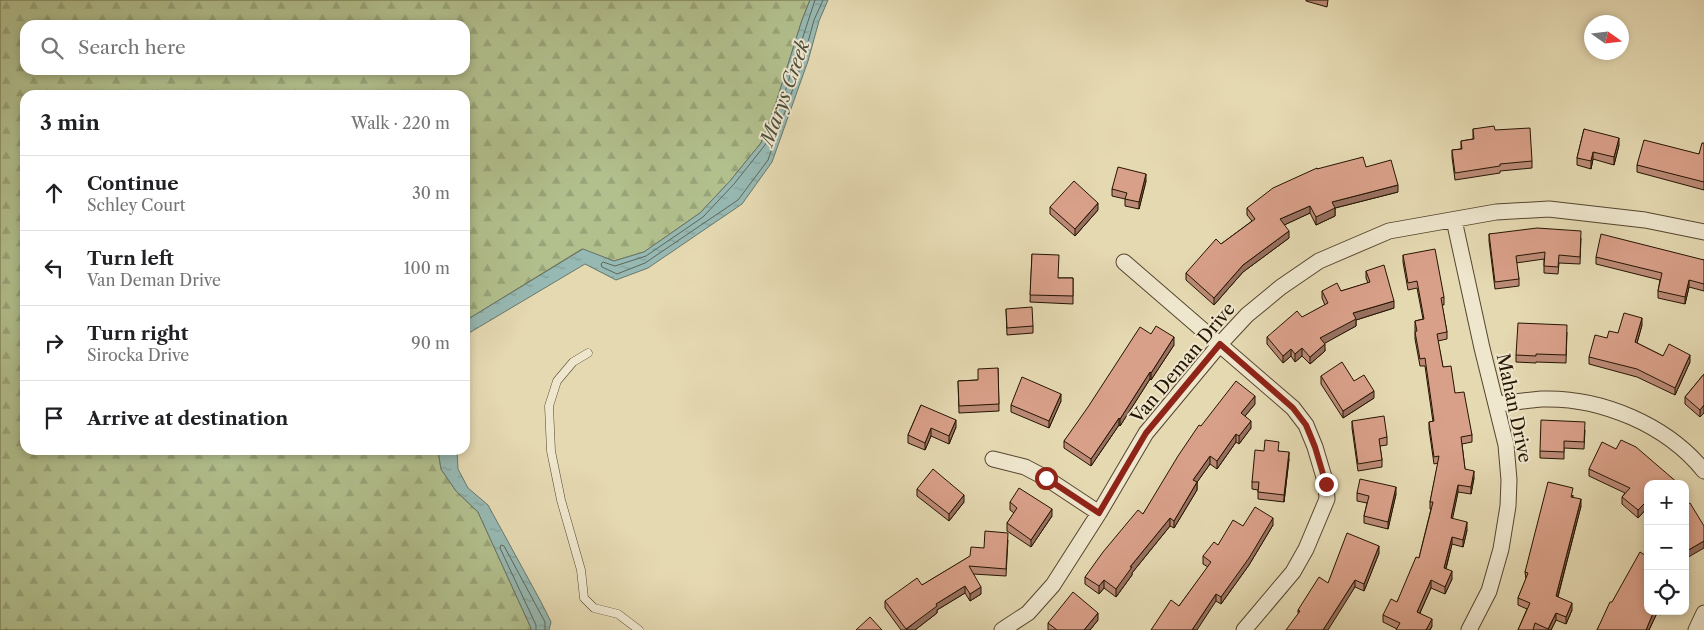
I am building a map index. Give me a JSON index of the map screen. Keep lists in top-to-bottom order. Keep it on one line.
{"streets":{"street":["Van Deman Drive","Mahan Drive"]},"crossings":[["Van Deman Drive","Mahan Drive"]],"water":["Marys Creek"],"north":"right","page":{"search":"Search here","heading":["3 min","Walk · 220 m"],"list":[["Continue","Schley Court","30 m"],["Turn left","Van Deman Drive","100 m"],["Turn right","Sirocka Drive","90 m"],"Arrive at destination"],"map_buttons":["+","−"]}}
